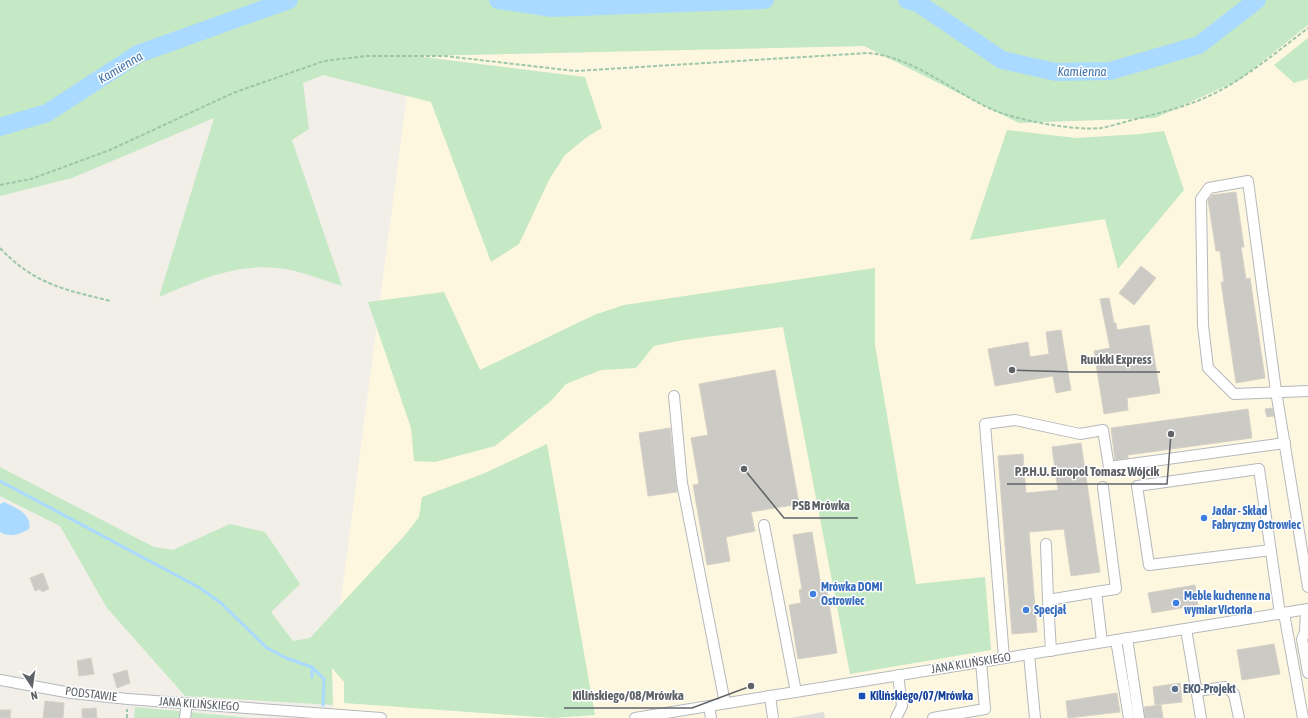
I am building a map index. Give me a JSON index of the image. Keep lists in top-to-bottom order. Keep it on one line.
{"streets":{"street":["JANA KILIŃSKIEGO","PODSTAWIE"]},"crossings":[["JANA KILIŃSKIEGO","PODSTAWIE"]],"water":["Kamienna"],"places":{"other":["Ruukki Express","P.P.H.U. Europol Tomasz Wójcik","PSB Mrówka","Jadar - Skład Fabryczny Ostrowiec","Mrówka DOMI Ostrowiec","Meble kuchenne na wymiar Victoria","Specjał","Kilińskiego/08/Mrówka","EKO-Projekt"],"transit":["Kilińskiego/07/Mrówka"]},"north":"bottom"}
